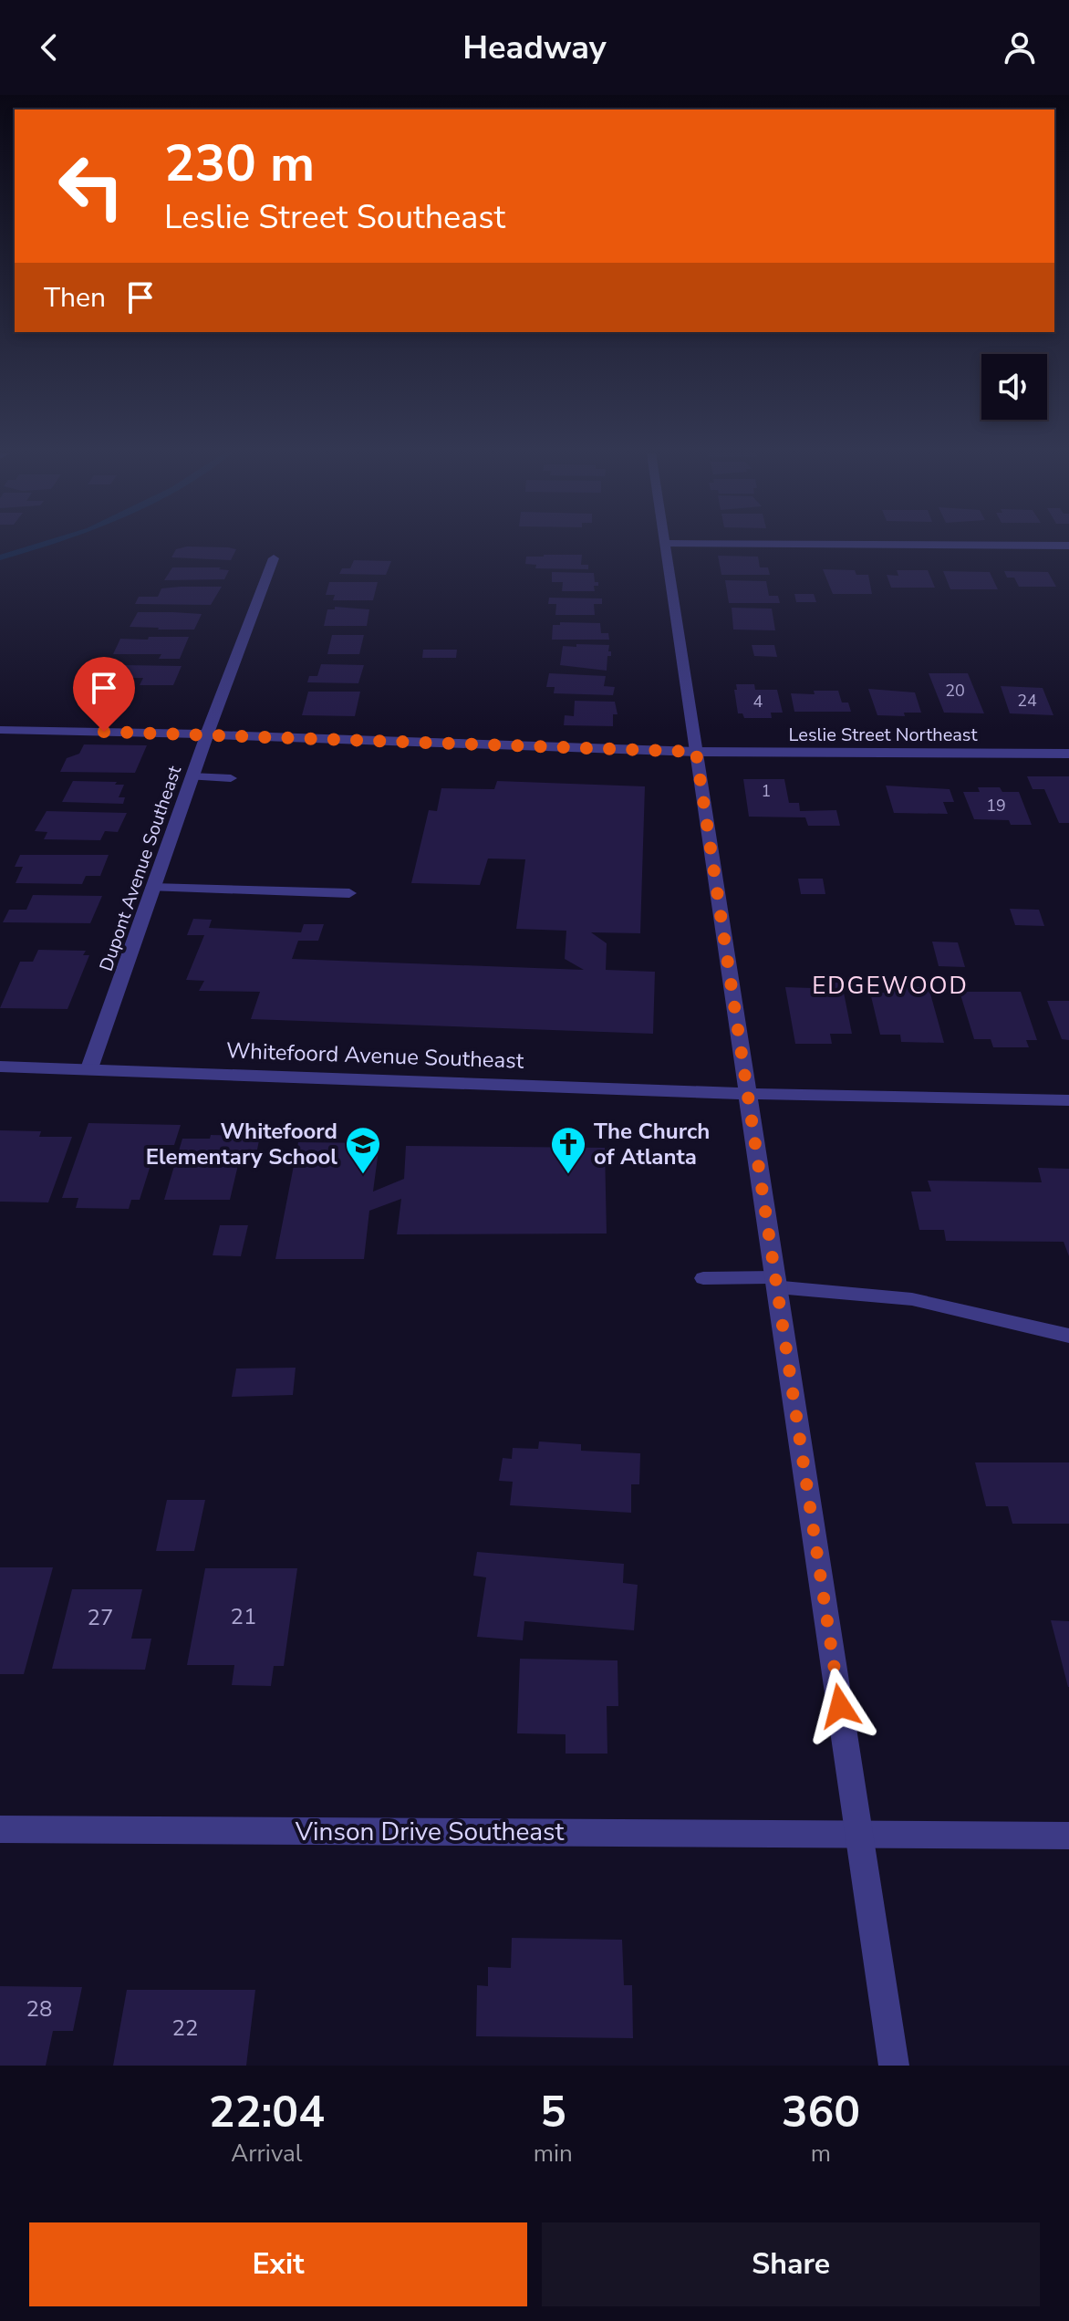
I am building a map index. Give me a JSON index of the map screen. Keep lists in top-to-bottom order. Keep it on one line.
{"streets":{"street":["Leslie Street Northeast","Dupont Avenue Southeast","Whitefoord Avenue Southeast","Vinson Drive Southeast"]},"crossings":[["Leslie Street Northeast","Dupont Avenue Southeast"],["Dupont Avenue Southeast","Whitefoord Avenue Southeast"]],"districts":["EDGEWOOD"],"places":{"school or university":["Whitefoord Elementary School"],"church":["The Church of Atlanta"]},"house_numbers":["20","24","4","1","19","21","27","28","22"],"page":{"header":"Headway","turn":["230 m","Leslie Street Southeast"],"then":"Then","eta":["22:04","Arrival","5","min","360","m"],"buttons":["Exit","Share"]}}
